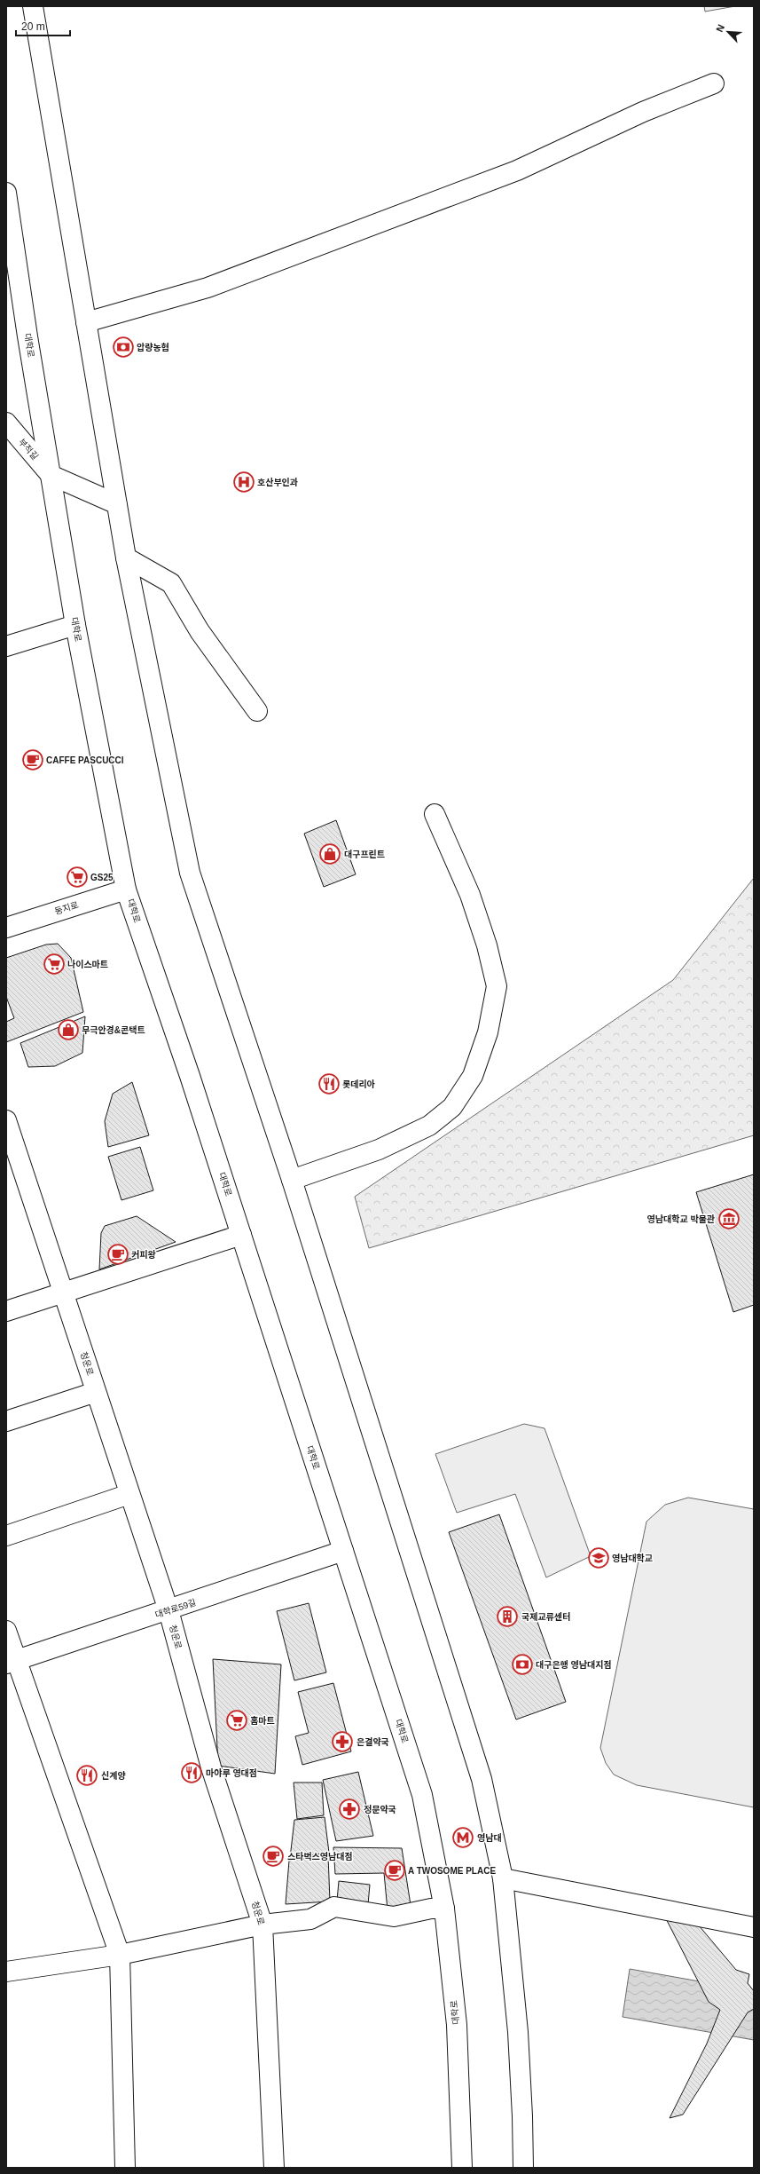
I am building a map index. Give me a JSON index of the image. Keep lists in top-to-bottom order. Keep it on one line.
{"streets":{"street":["대학로","부적길","둥지로","청운로","대학로59길"]},"crossings":[["대학로","부적길"],["대학로","둥지로"],["대학로","대학로59길"],["청운로","대학로59길"]],"places":{"bank":["압량농협","대구은행 영남대지점"],"hospital":["호산부인과"],"cafe":["CAFFE PASCUCCI","커피왕","스타벅스영남대점","A TWOSOME PLACE"],"shop":["대구프린트","무극안경&콘택트"],"supermarket":["GS25","나이스마트","홈마트"],"restaurant":["롯데리아","마야루 영대점","신계양"],"museum":["영남대학교 박물관"],"school or university":["영남대학교"],"building":["국제교류센터"],"pharmacy":["은결약국","정문약국"],"metro station":["영남대"]},"scale_bar":"20 m","north":"top left"}
